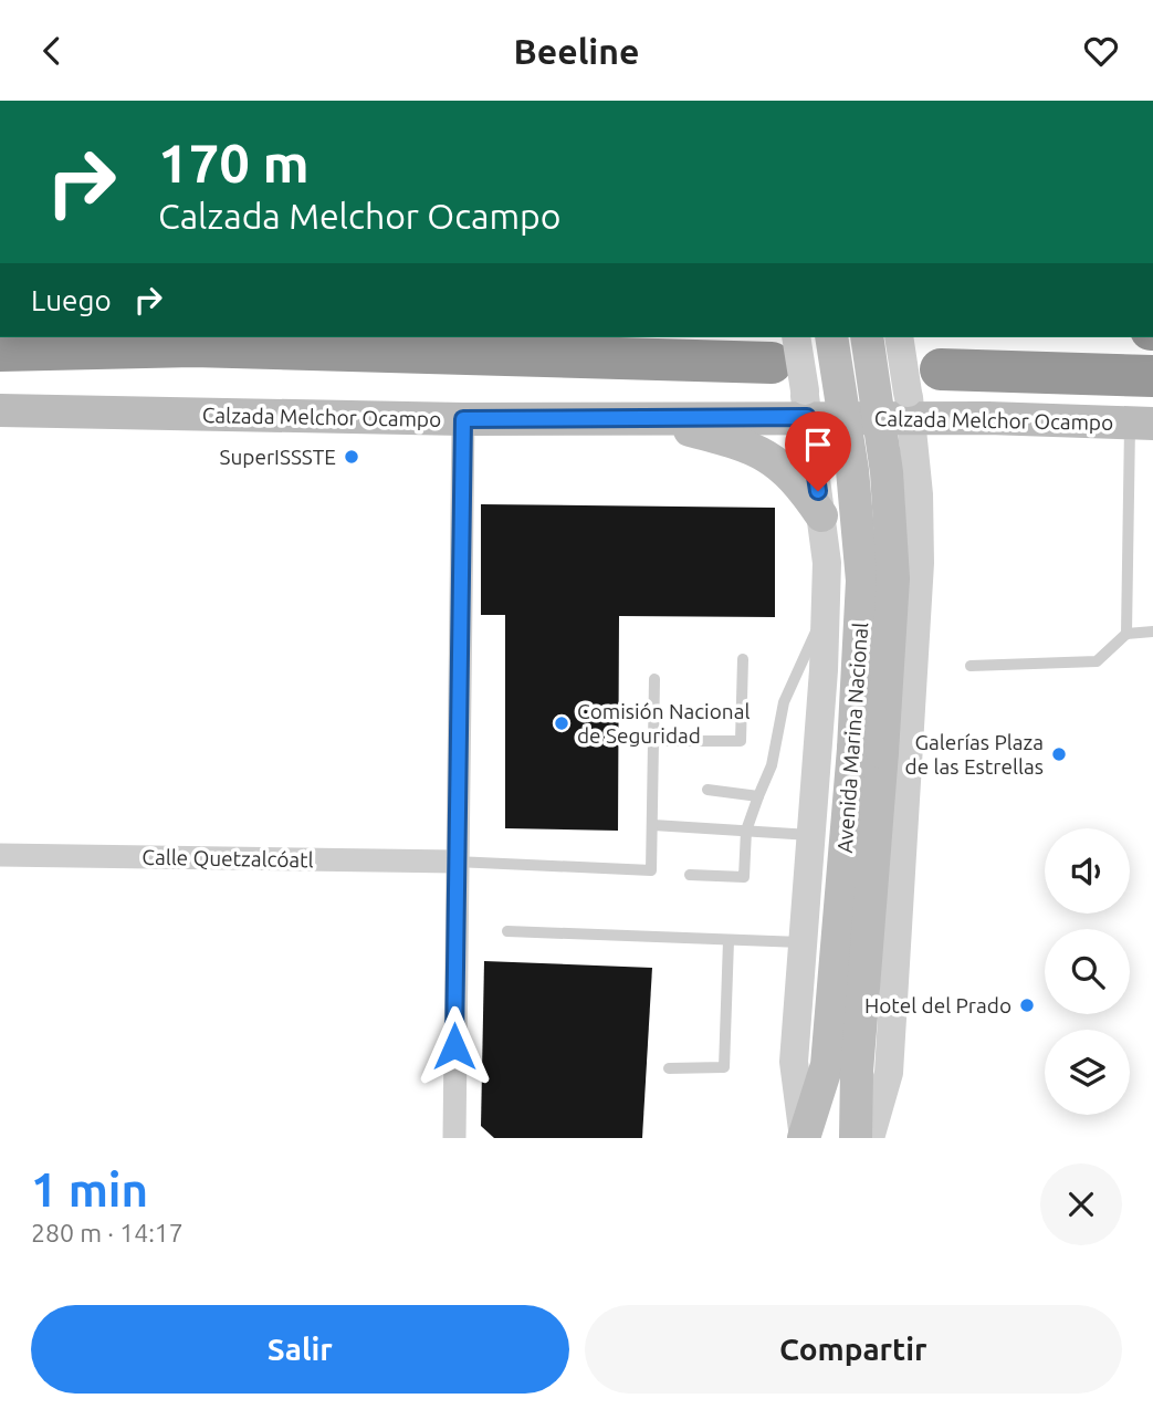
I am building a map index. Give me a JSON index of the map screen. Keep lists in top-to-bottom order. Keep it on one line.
{"streets":{"main road":["Calzada Melchor Ocampo","Avenida Marina Nacional"],"street":["Calle Quetzalcóatl"]},"crossings":[["Calzada Melchor Ocampo","Avenida Marina Nacional"]],"places":["SuperISSSTE","Comisión Nacional de Seguridad","Galerías Plaza de las Estrellas","Hotel del Prado"],"page":{"header":"Beeline","turn":["170 m","Calzada Melchor Ocampo"],"then":"Luego","heading":["1 min","280 m · 14:17"],"buttons":["Salir","Compartir"]}}
